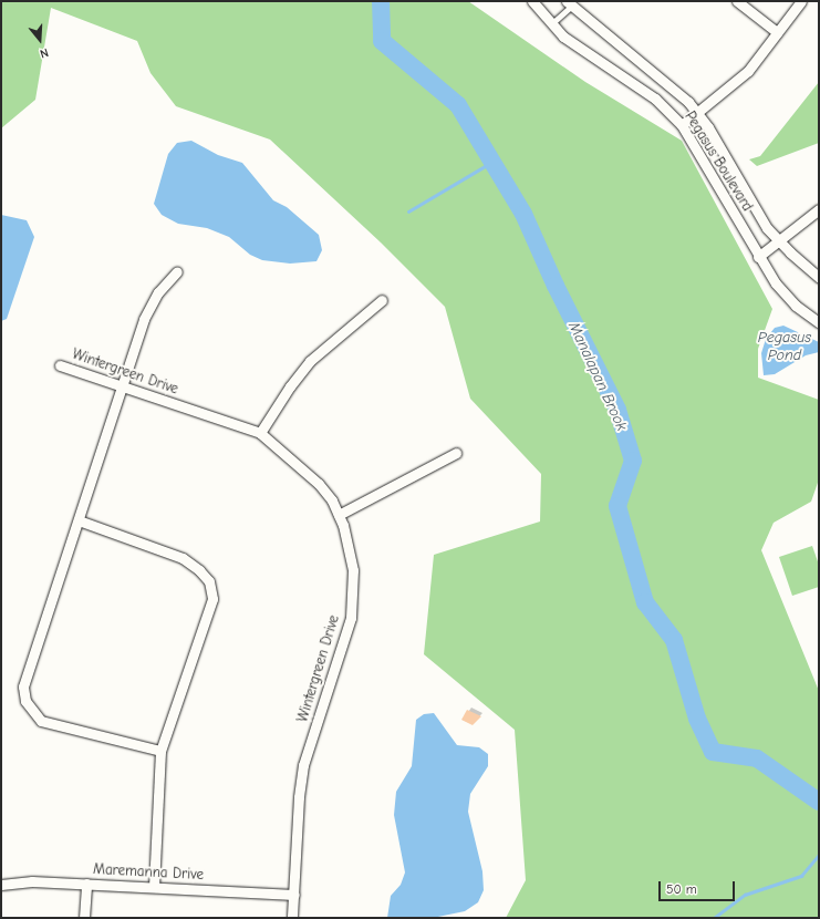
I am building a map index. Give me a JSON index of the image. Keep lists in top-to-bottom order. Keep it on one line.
{"streets":{"street":["Pegasus Boulevard","Wintergreen Drive","Maremanna Drive"]},"crossings":[["Wintergreen Drive","Maremanna Drive"]],"water":["Pegasus Pond","Manalapan Brook"],"scale_bar":"50 m","north":"bottom"}
